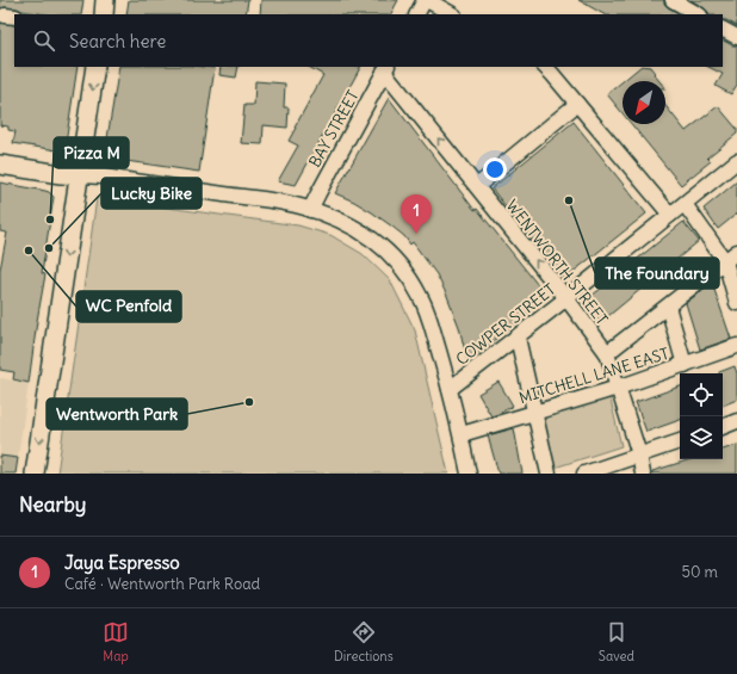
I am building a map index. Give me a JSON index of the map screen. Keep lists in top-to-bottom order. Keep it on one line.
{"streets":{"street":["BAY STREET","WENTWORTH STREET","COWPER STREET","MITCHELL LANE EAST"]},"crossings":[["BAY STREET","WENTWORTH STREET"],["WENTWORTH STREET","COWPER STREET"],["WENTWORTH STREET","MITCHELL LANE EAST"]],"places":["The Foundary","Pizza M","Lucky Bike","WC Penfold","Wentworth Park"],"north":"bottom left","page":{"search":"Search here","pins":"1","heading":"Nearby","list":[{"mark":"1","name":"Jaya Espresso","note":"Café · Wentworth Park Road","value":"50 m"}],"nav":["Map","Directions","Saved"]}}
